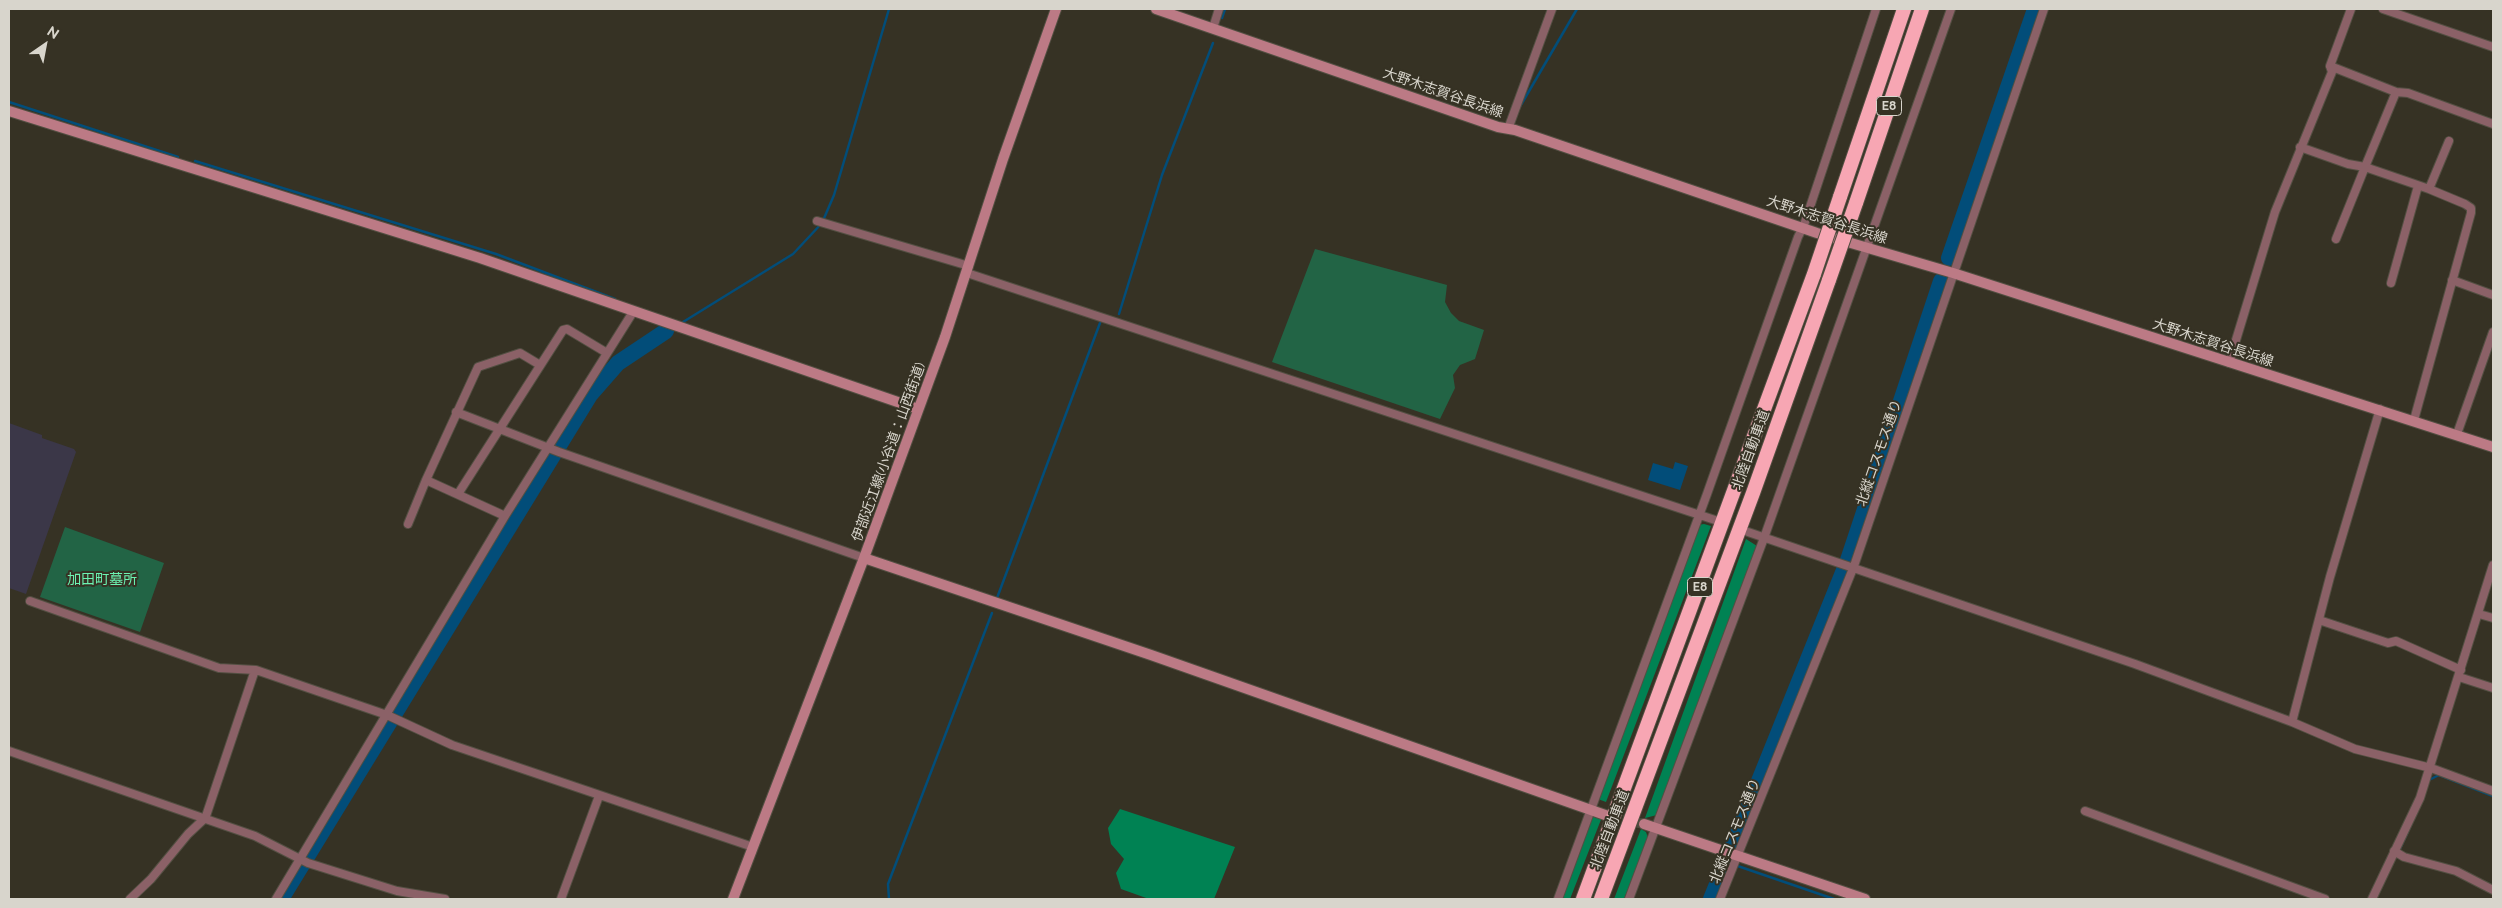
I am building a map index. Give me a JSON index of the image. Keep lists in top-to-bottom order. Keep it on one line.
{"streets":{"highway":["E8","北陸自動車道"],"main road":["大野木志賀谷長浜線","伊部近江線(小谷道：山西街道)"],"street":["北縦コスモス通り"]},"crossings":[["大野木志賀谷長浜線","北縦コスモス通り"]],"parks":["加田町墓所"],"north":"top right"}
